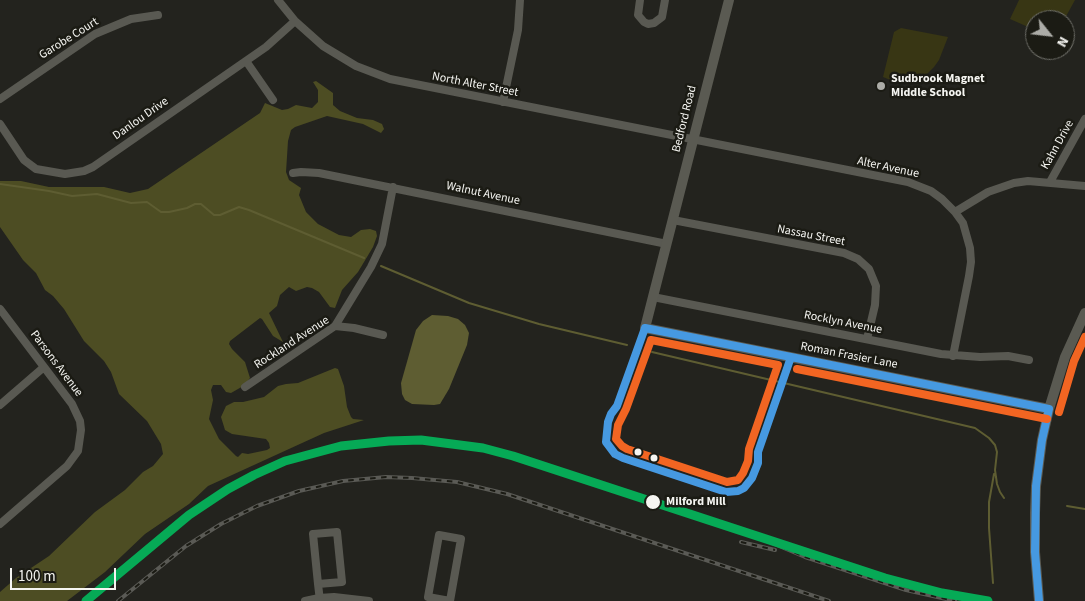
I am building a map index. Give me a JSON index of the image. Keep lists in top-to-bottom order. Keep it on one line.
{"streets":{"street":["Garobe Court","North Alter Street","Danlou Drive","Bedford Road","Kahn Drive","Alter Avenue","Walnut Avenue","Nassau Street","Rocklyn Avenue","Rockland Avenue","Roman Frasier Lane","Parsons Avenue"]},"crossings":[["North Alter Street","Danlou Drive"],["North Alter Street","Bedford Road"],["North Alter Street","Alter Avenue"],["Bedford Road","Alter Avenue"],["Bedford Road","Walnut Avenue"],["Bedford Road","Nassau Street"],["Bedford Road","Rocklyn Avenue"],["Bedford Road","Roman Frasier Lane"],["Alter Avenue","Rocklyn Avenue"],["Nassau Street","Rocklyn Avenue"]],"places":["Sudbrook Magnet Middle School","Milford Mill"],"scale_bar":"100 m","north":"bottom right"}
